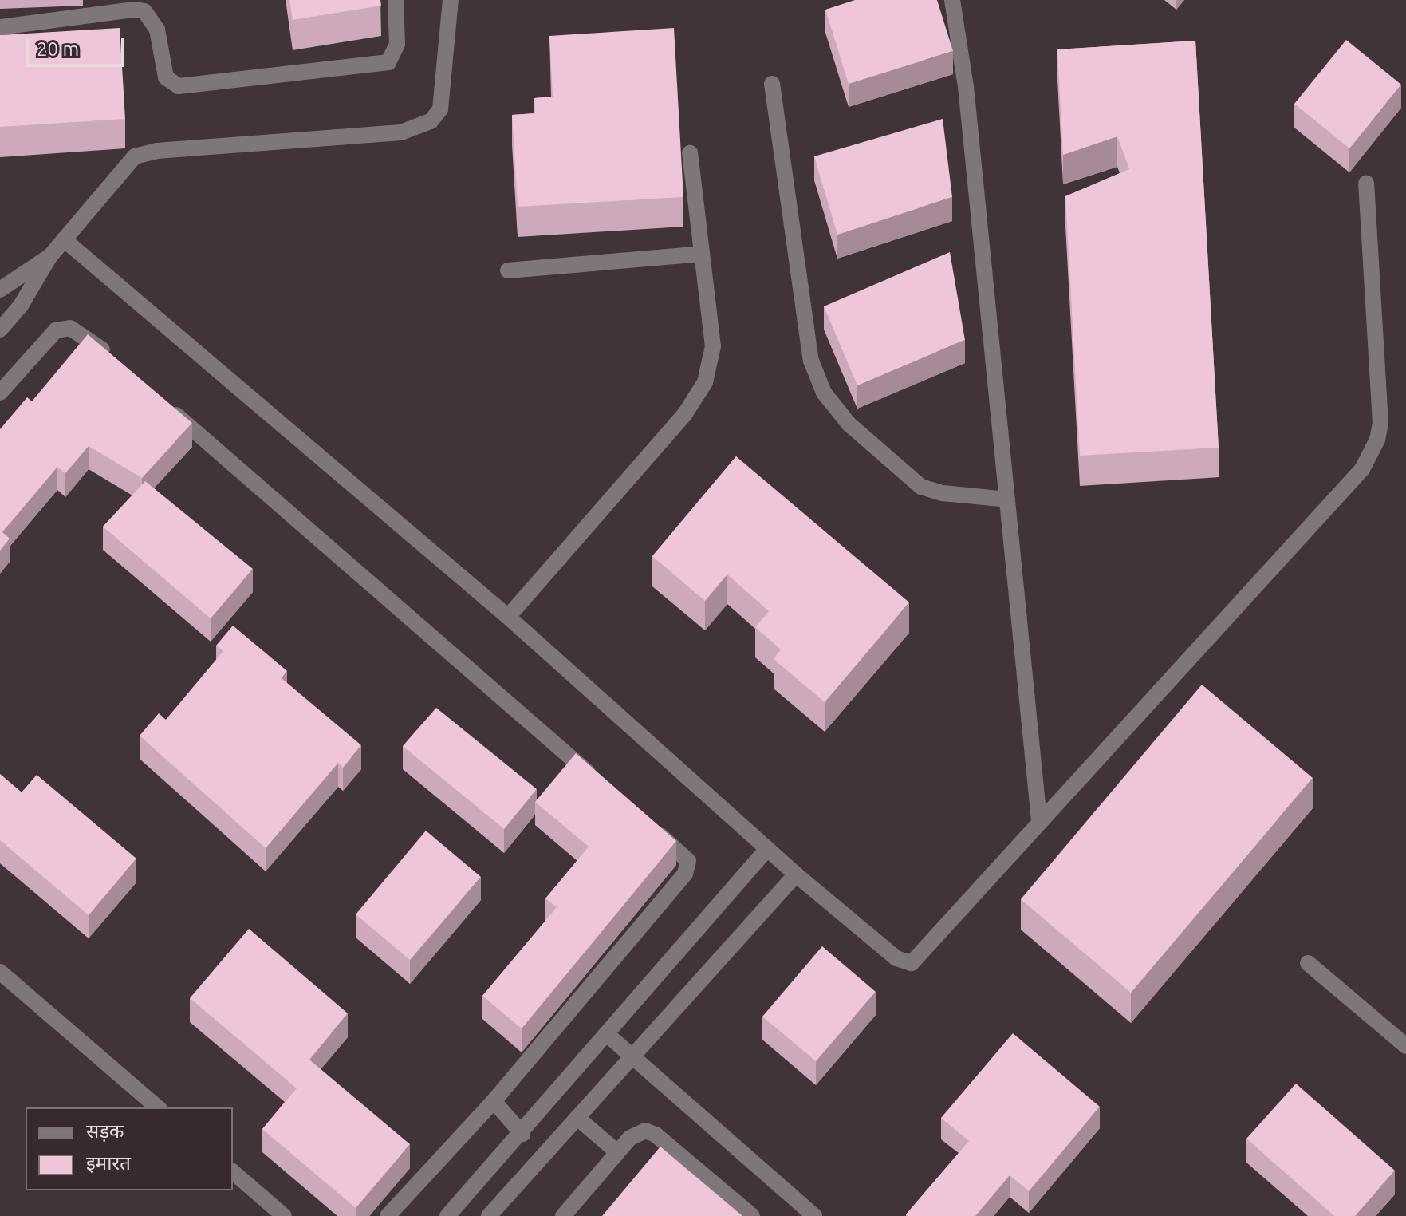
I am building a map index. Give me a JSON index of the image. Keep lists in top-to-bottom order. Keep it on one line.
{"legend":["सड़क","इमारत"],"scale_bar":"20 m"}
